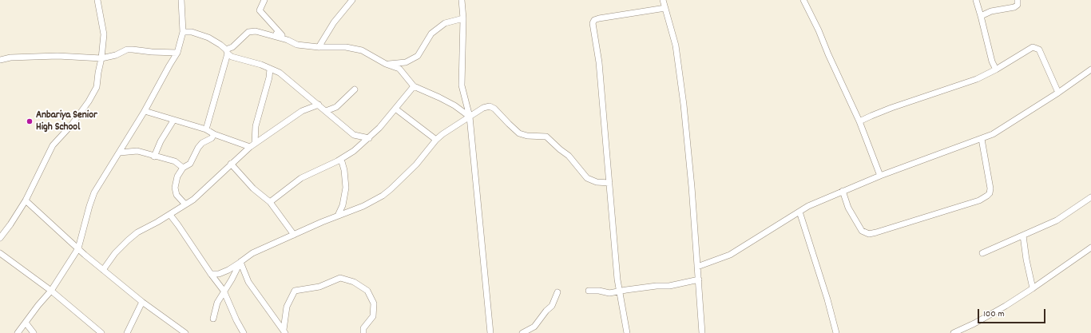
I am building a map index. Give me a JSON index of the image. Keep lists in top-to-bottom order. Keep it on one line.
{"places":["Anbariya Senior High School"],"scale_bar":"100 m"}
